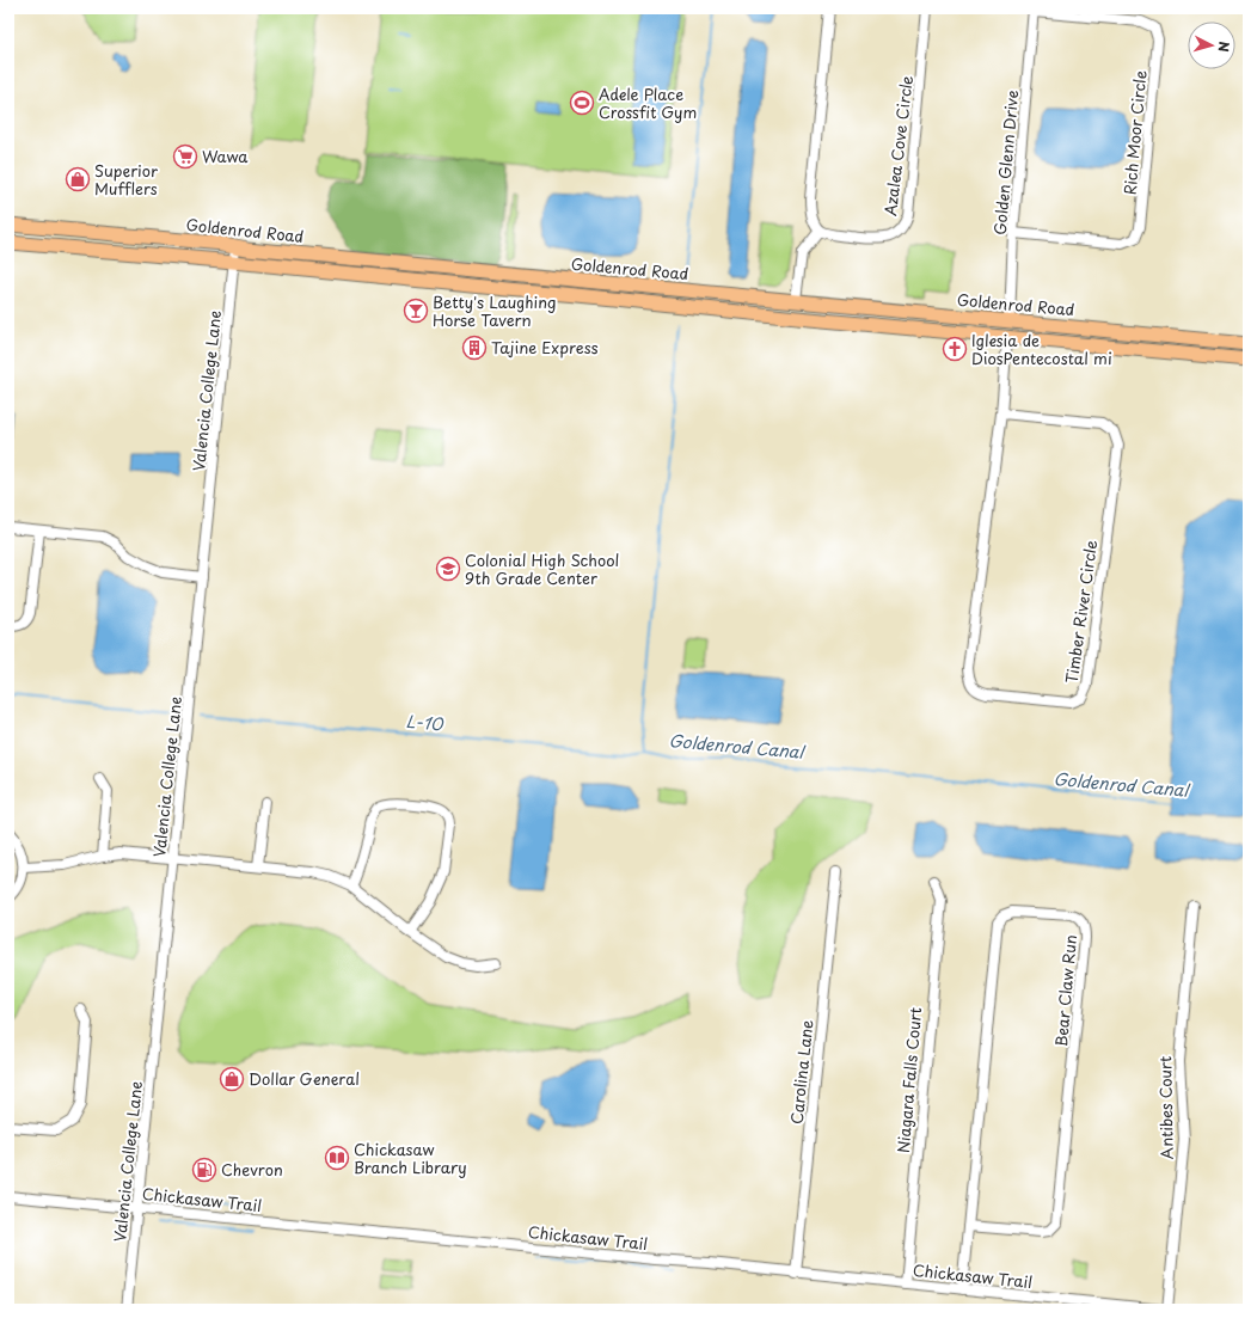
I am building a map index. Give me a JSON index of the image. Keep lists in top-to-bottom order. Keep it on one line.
{"streets":{"main road":["Goldenrod Road"],"street":["Rich Moor Circle","Azalea Cove Circle","Golden Glenn Drive","Valencia College Lane","Timber River Circle","Bear Claw Run","Carolina Lane","Niagara Falls Court","Antibes Court","Chickasaw Trail"]},"crossings":[["Rich Moor Circle","Golden Glenn Drive"],["Golden Glenn Drive","Goldenrod Road"],["Goldenrod Road","Valencia College Lane"],["Goldenrod Road","Timber River Circle"],["Valencia College Lane","Chickasaw Trail"],["Bear Claw Run","Chickasaw Trail"],["Carolina Lane","Chickasaw Trail"],["Niagara Falls Court","Chickasaw Trail"]],"water":["L-10","Goldenrod Canal"],"places":{"sports":["Adele Place Crossfit Gym"],"supermarket":["Wawa"],"shop":["Superior Mufflers","Dollar General"],"bar":["Betty's Laughing Horse Tavern"],"building":["Tajine Express"],"church":["Iglesia de DiosPentecostal mi"],"school or university":["Colonial High School 9th Grade Center"],"library":["Chickasaw Branch Library"],"fuel station":["Chevron"]},"north":"right"}
